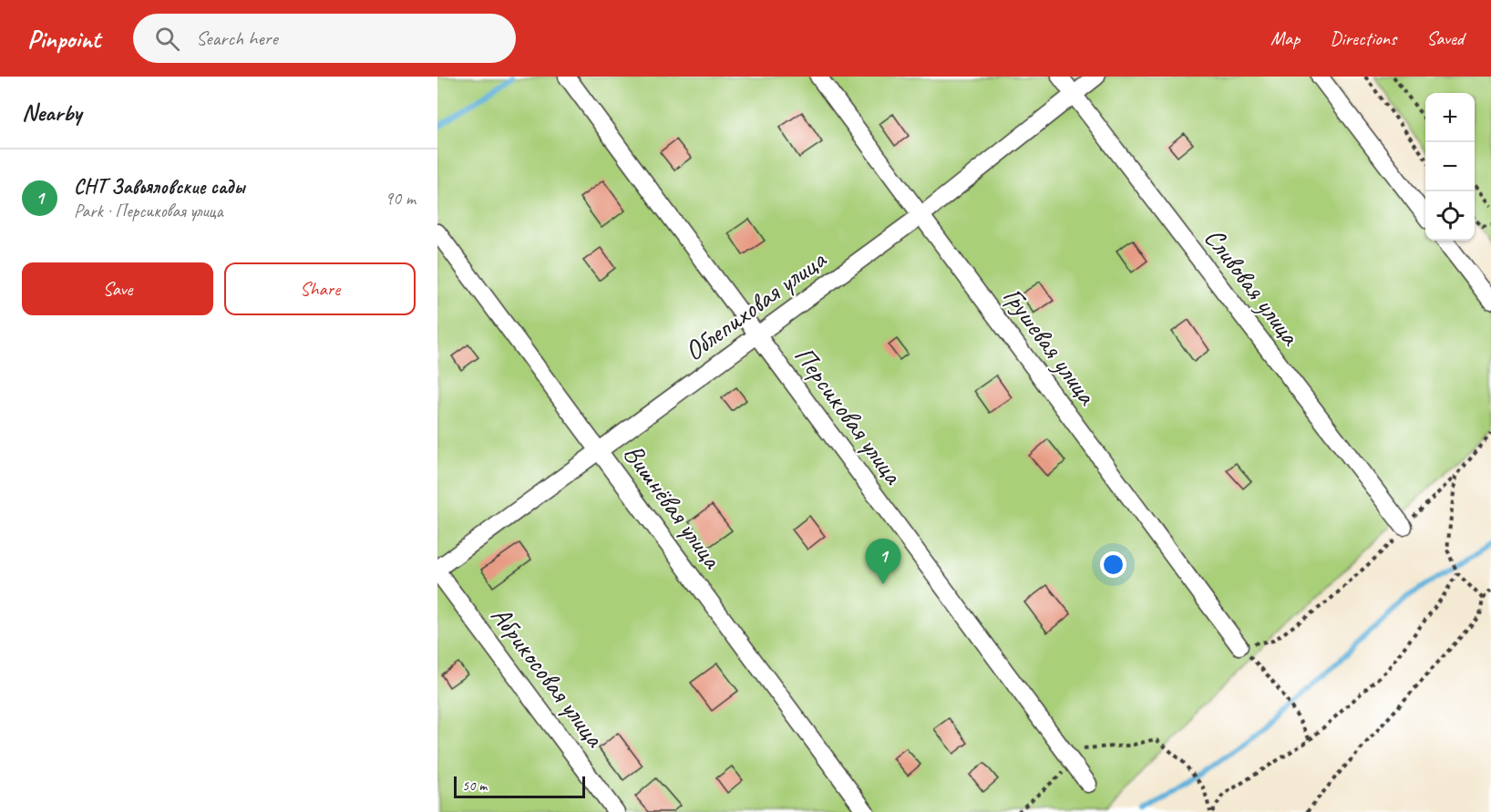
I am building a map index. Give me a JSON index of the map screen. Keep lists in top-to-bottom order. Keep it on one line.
{"streets":{"street":["Сливовая улица","Облепиховая улица","Грушевая улица","Персиковая улица","Вишнёвая улица","Абрикосовая улица"]},"crossings":[["Сливовая улица","Облепиховая улица"],["Облепиховая улица","Грушевая улица"],["Облепиховая улица","Персиковая улица"],["Облепиховая улица","Вишнёвая улица"],["Облепиховая улица","Абрикосовая улица"]],"scale_bar":"50 m","page":{"header":"Pinpoint","search":"Search here","nav":["Map","Directions","Saved"],"heading":"Nearby","map_buttons":["+","−"],"list":[{"mark":"1","name":"СНТ Завьяловские сады","note":"Park · Персиковая улица","value":"90 m"}],"buttons":["Save","Share"],"pins":"1","scale":"50 m"}}
